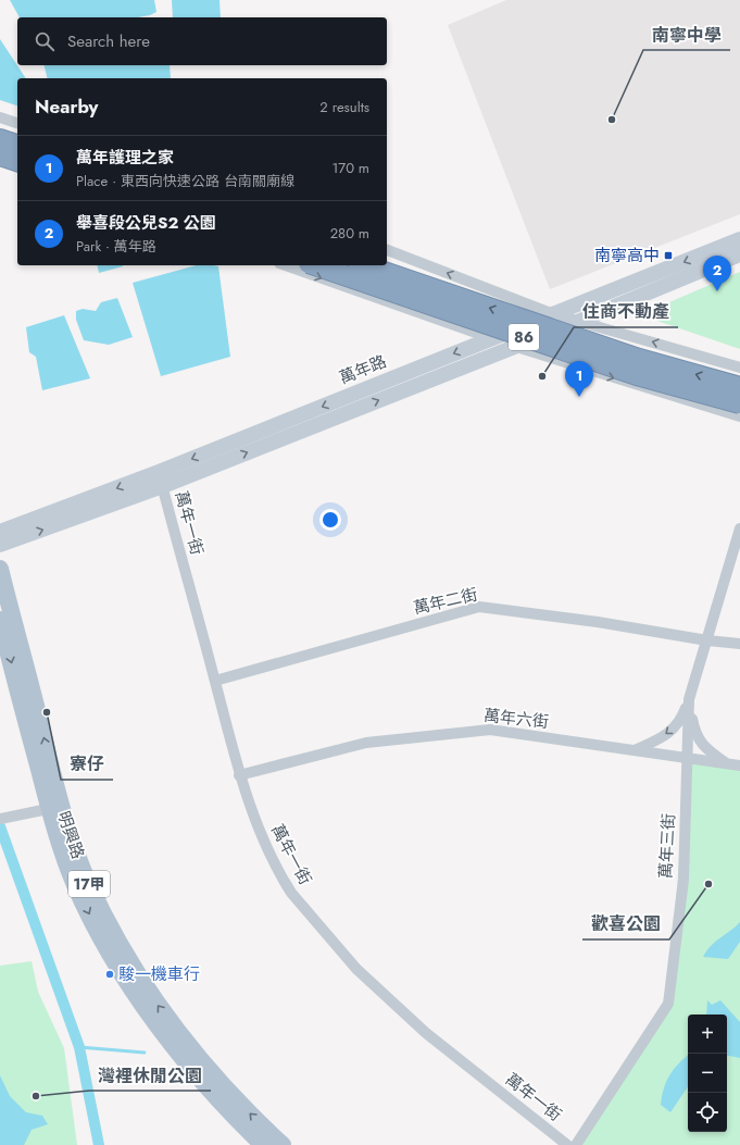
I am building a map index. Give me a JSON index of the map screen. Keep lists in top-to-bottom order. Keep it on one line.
{"streets":{"highway":["86"],"main road":["明興路","17甲"],"street":["萬年路","萬年一街","萬年二街","萬年六街","萬年三街"]},"crossings":[["萬年路","萬年一街"],["萬年一街","萬年二街"],["萬年一街","萬年六街"],["萬年二街","萬年三街"],["萬年六街","萬年三街"]],"places":{"other":["南寧中學","住商不動產","寮仔","歡喜公園","駿一機車行","灣裡休閒公園"],"transit":["南寧高中"]},"page":{"search":"Search here","heading":["Nearby","2 results"],"list":[{"mark":"1","name":"萬年護理之家","note":"Place · 東西向快速公路 台南關廟線","value":"170 m"},{"mark":"2","name":"舉喜段公兒S2 公園","note":"Park · 萬年路","value":"280 m"}],"pins":["2","1"],"map_buttons":["+","−"]}}
